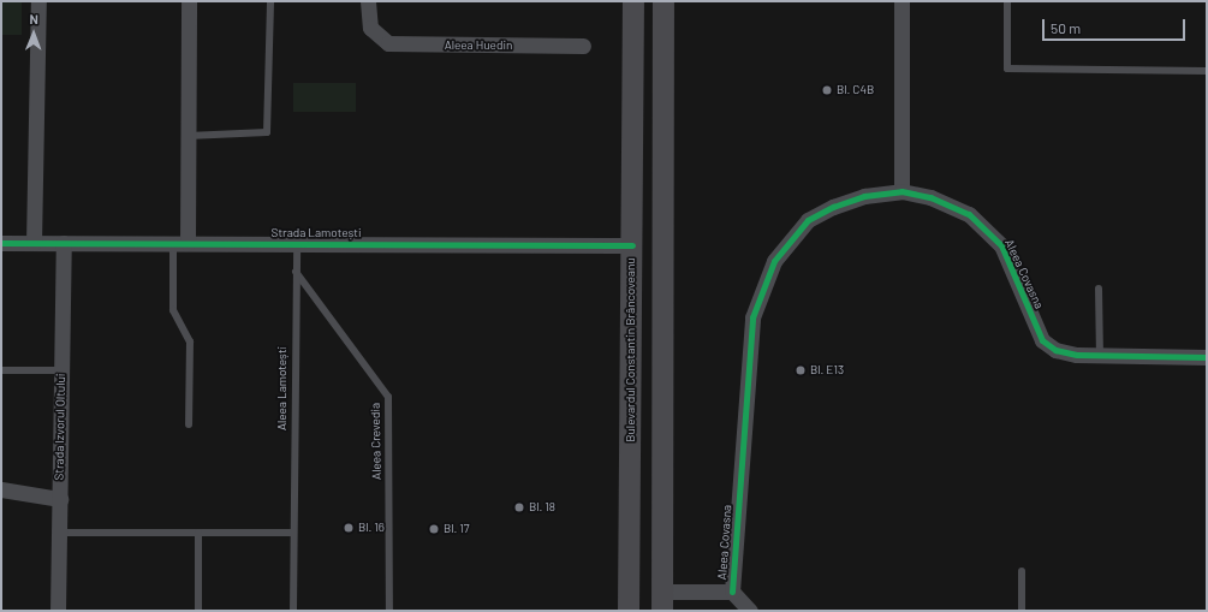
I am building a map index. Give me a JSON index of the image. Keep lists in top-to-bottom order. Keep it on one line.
{"streets":{"main road":["Bulevardul Constantin Brâncoveanu"],"street":["Aleea Huedin","Strada Lamotești","Aleea Covasna","Strada Izvorul Oltului"],"lane":["Aleea Lamotești","Aleea Crevedia"]},"crossings":[["Strada Lamotești","Bulevardul Constantin Brâncoveanu"],["Strada Lamotești","Aleea Lamotești"],["Strada Lamotești","Strada Izvorul Oltului"],["Aleea Lamotești","Aleea Crevedia"]],"places":["Bl. C4B","Bl. E13","Bl. 18","Bl. 16","Bl. 17"],"scale_bar":"50 m","north":"top"}
